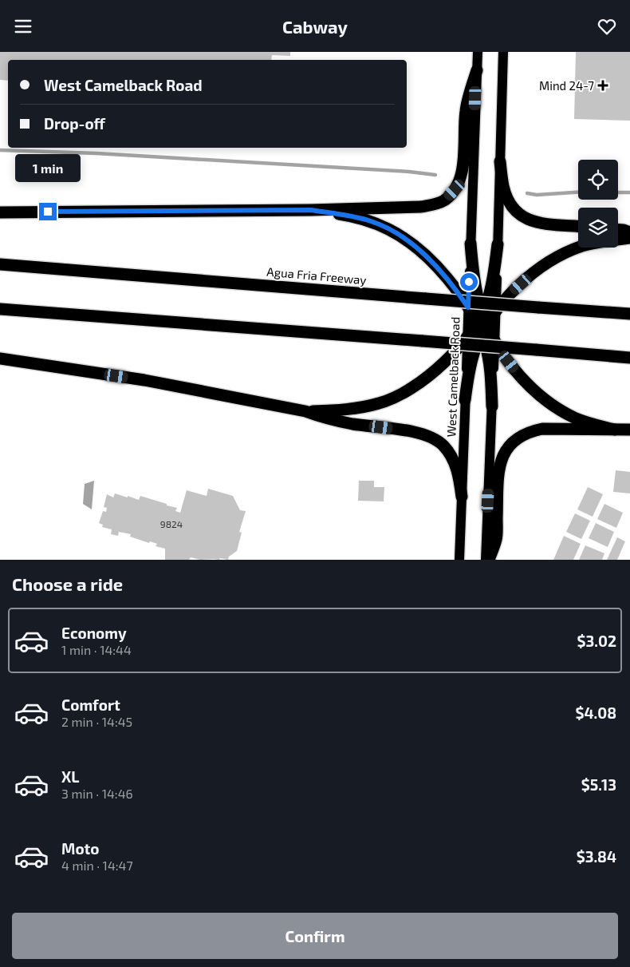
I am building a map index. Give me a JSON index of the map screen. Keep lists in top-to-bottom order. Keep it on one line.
{"streets":{"highway":["Agua Fria Freeway"],"main road":["West Camelback Road"]},"places":{"health":["Mind 24-7"]},"house_numbers":["9824"],"page":{"header":"Cabway","banner":["West Camelback Road","Drop-off"],"bubble":"1 min","heading":"Choose a ride","list":[{"name":"Economy","note":"1 min · 14:44","value":"$3.02"},{"name":"Comfort","note":"2 min · 14:45","value":"$4.08"},{"name":"XL","note":"3 min · 14:46","value":"$5.13"},{"name":"Moto","note":"4 min · 14:47","value":"$3.84"}],"buttons":"Confirm"}}
